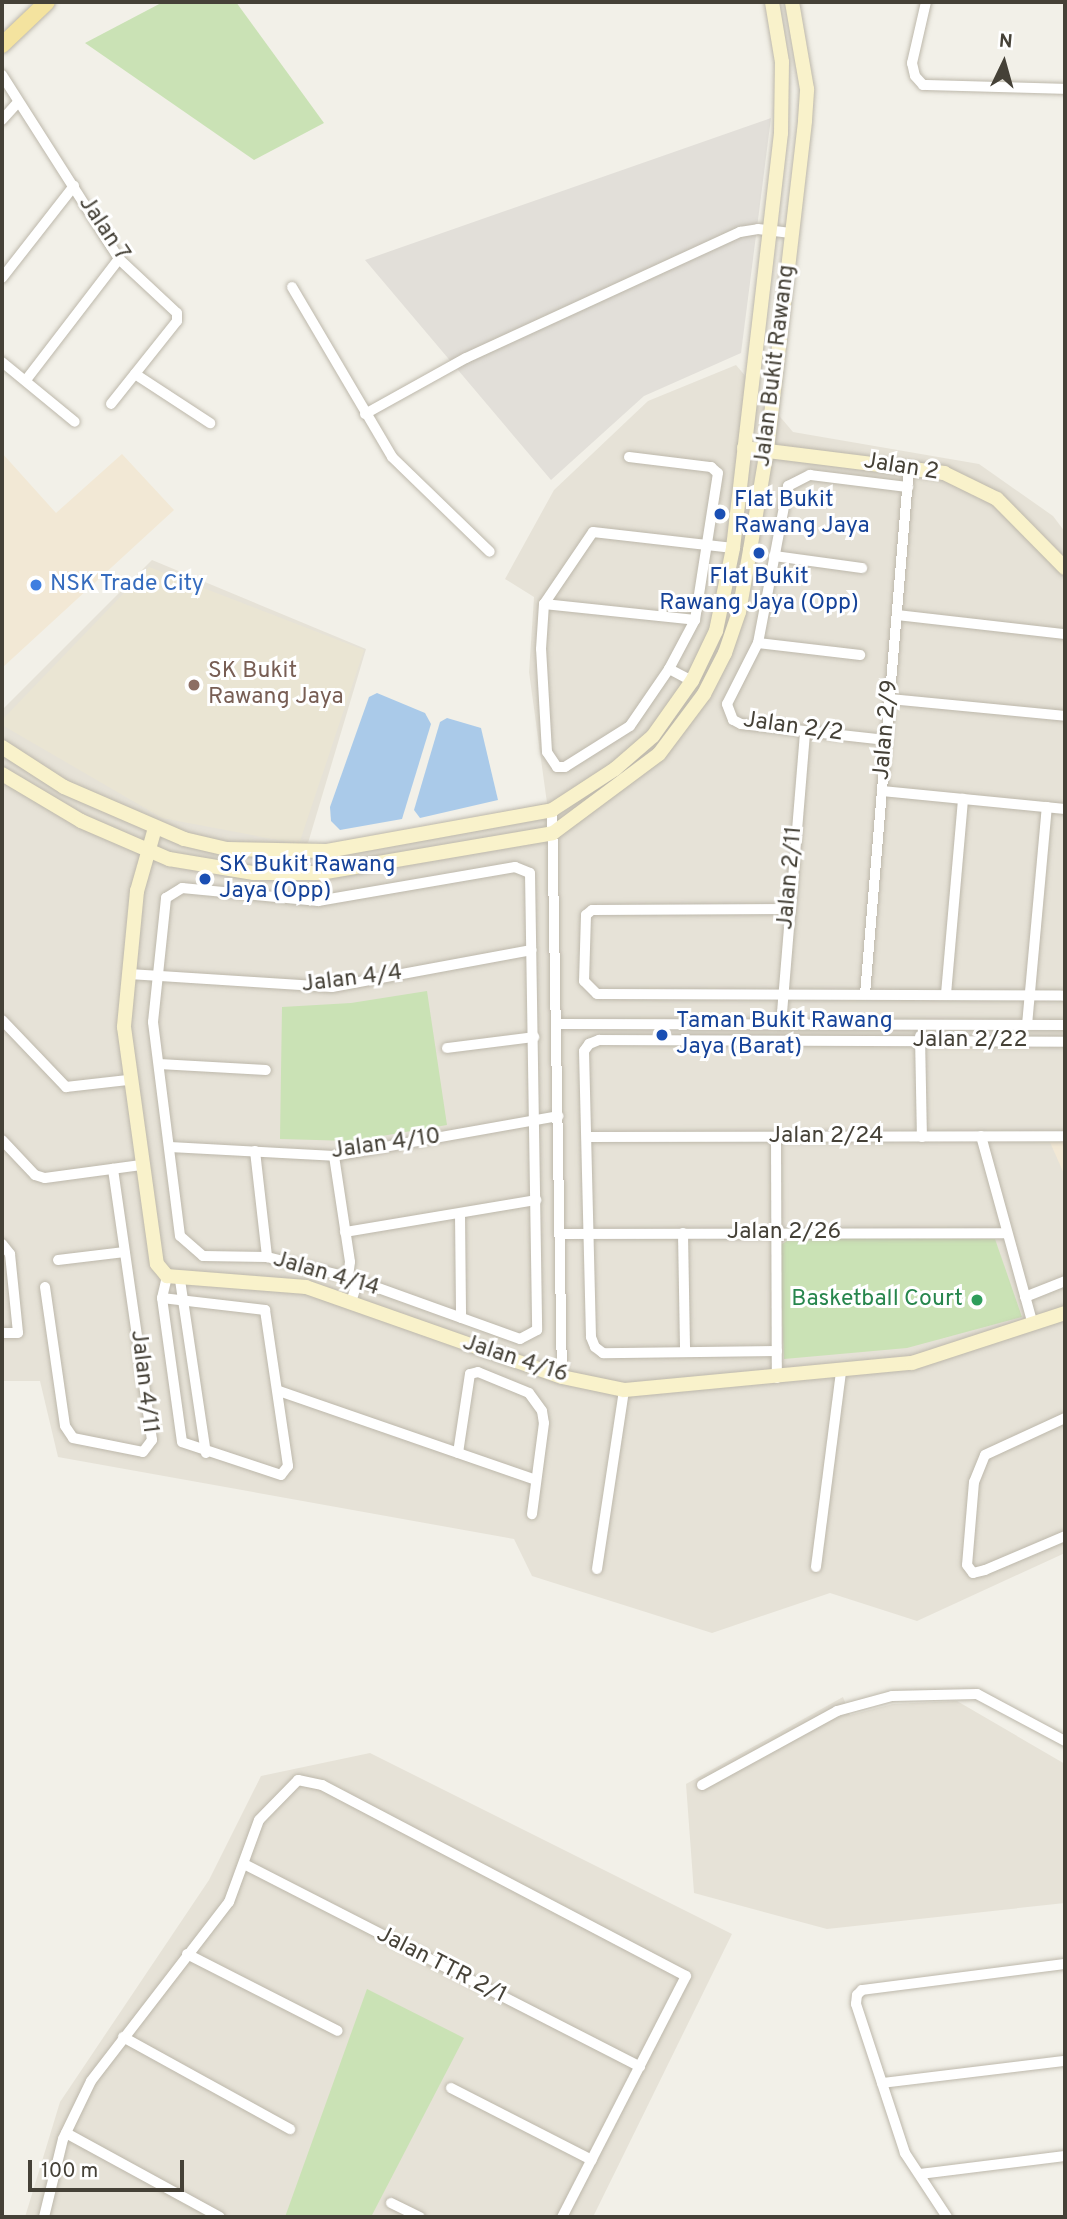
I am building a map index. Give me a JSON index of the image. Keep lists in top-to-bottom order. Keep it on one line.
{"streets":{"street":["Jalan 7","Jalan Bukit Rawang","Jalan 2","Jalan 2/2","Jalan 2/9","Jalan 2/11","Jalan 4/4","Jalan 2/22","Jalan 2/24","Jalan 4/10","Jalan 2/26","Jalan 4/14","Jalan 4/16","Jalan 4/11","Jalan TTR 2/1"]},"crossings":[["Jalan Bukit Rawang","Jalan 2"],["Jalan 2","Jalan 2/9"],["Jalan 2/2","Jalan 2/9"],["Jalan 2/2","Jalan 2/11"],["Jalan 2/22","Jalan 2/24"],["Jalan 4/10","Jalan 4/14"]],"places":["Flat Bukit Rawang Jaya","Flat Bukit Rawang Jaya (Opp)","NSK Trade City","SK Bukit Rawang Jaya","SK Bukit Rawang Jaya (Opp)","Taman Bukit Rawang Jaya (Barat)","Basketball Court"],"scale_bar":"100 m","north":"top"}
